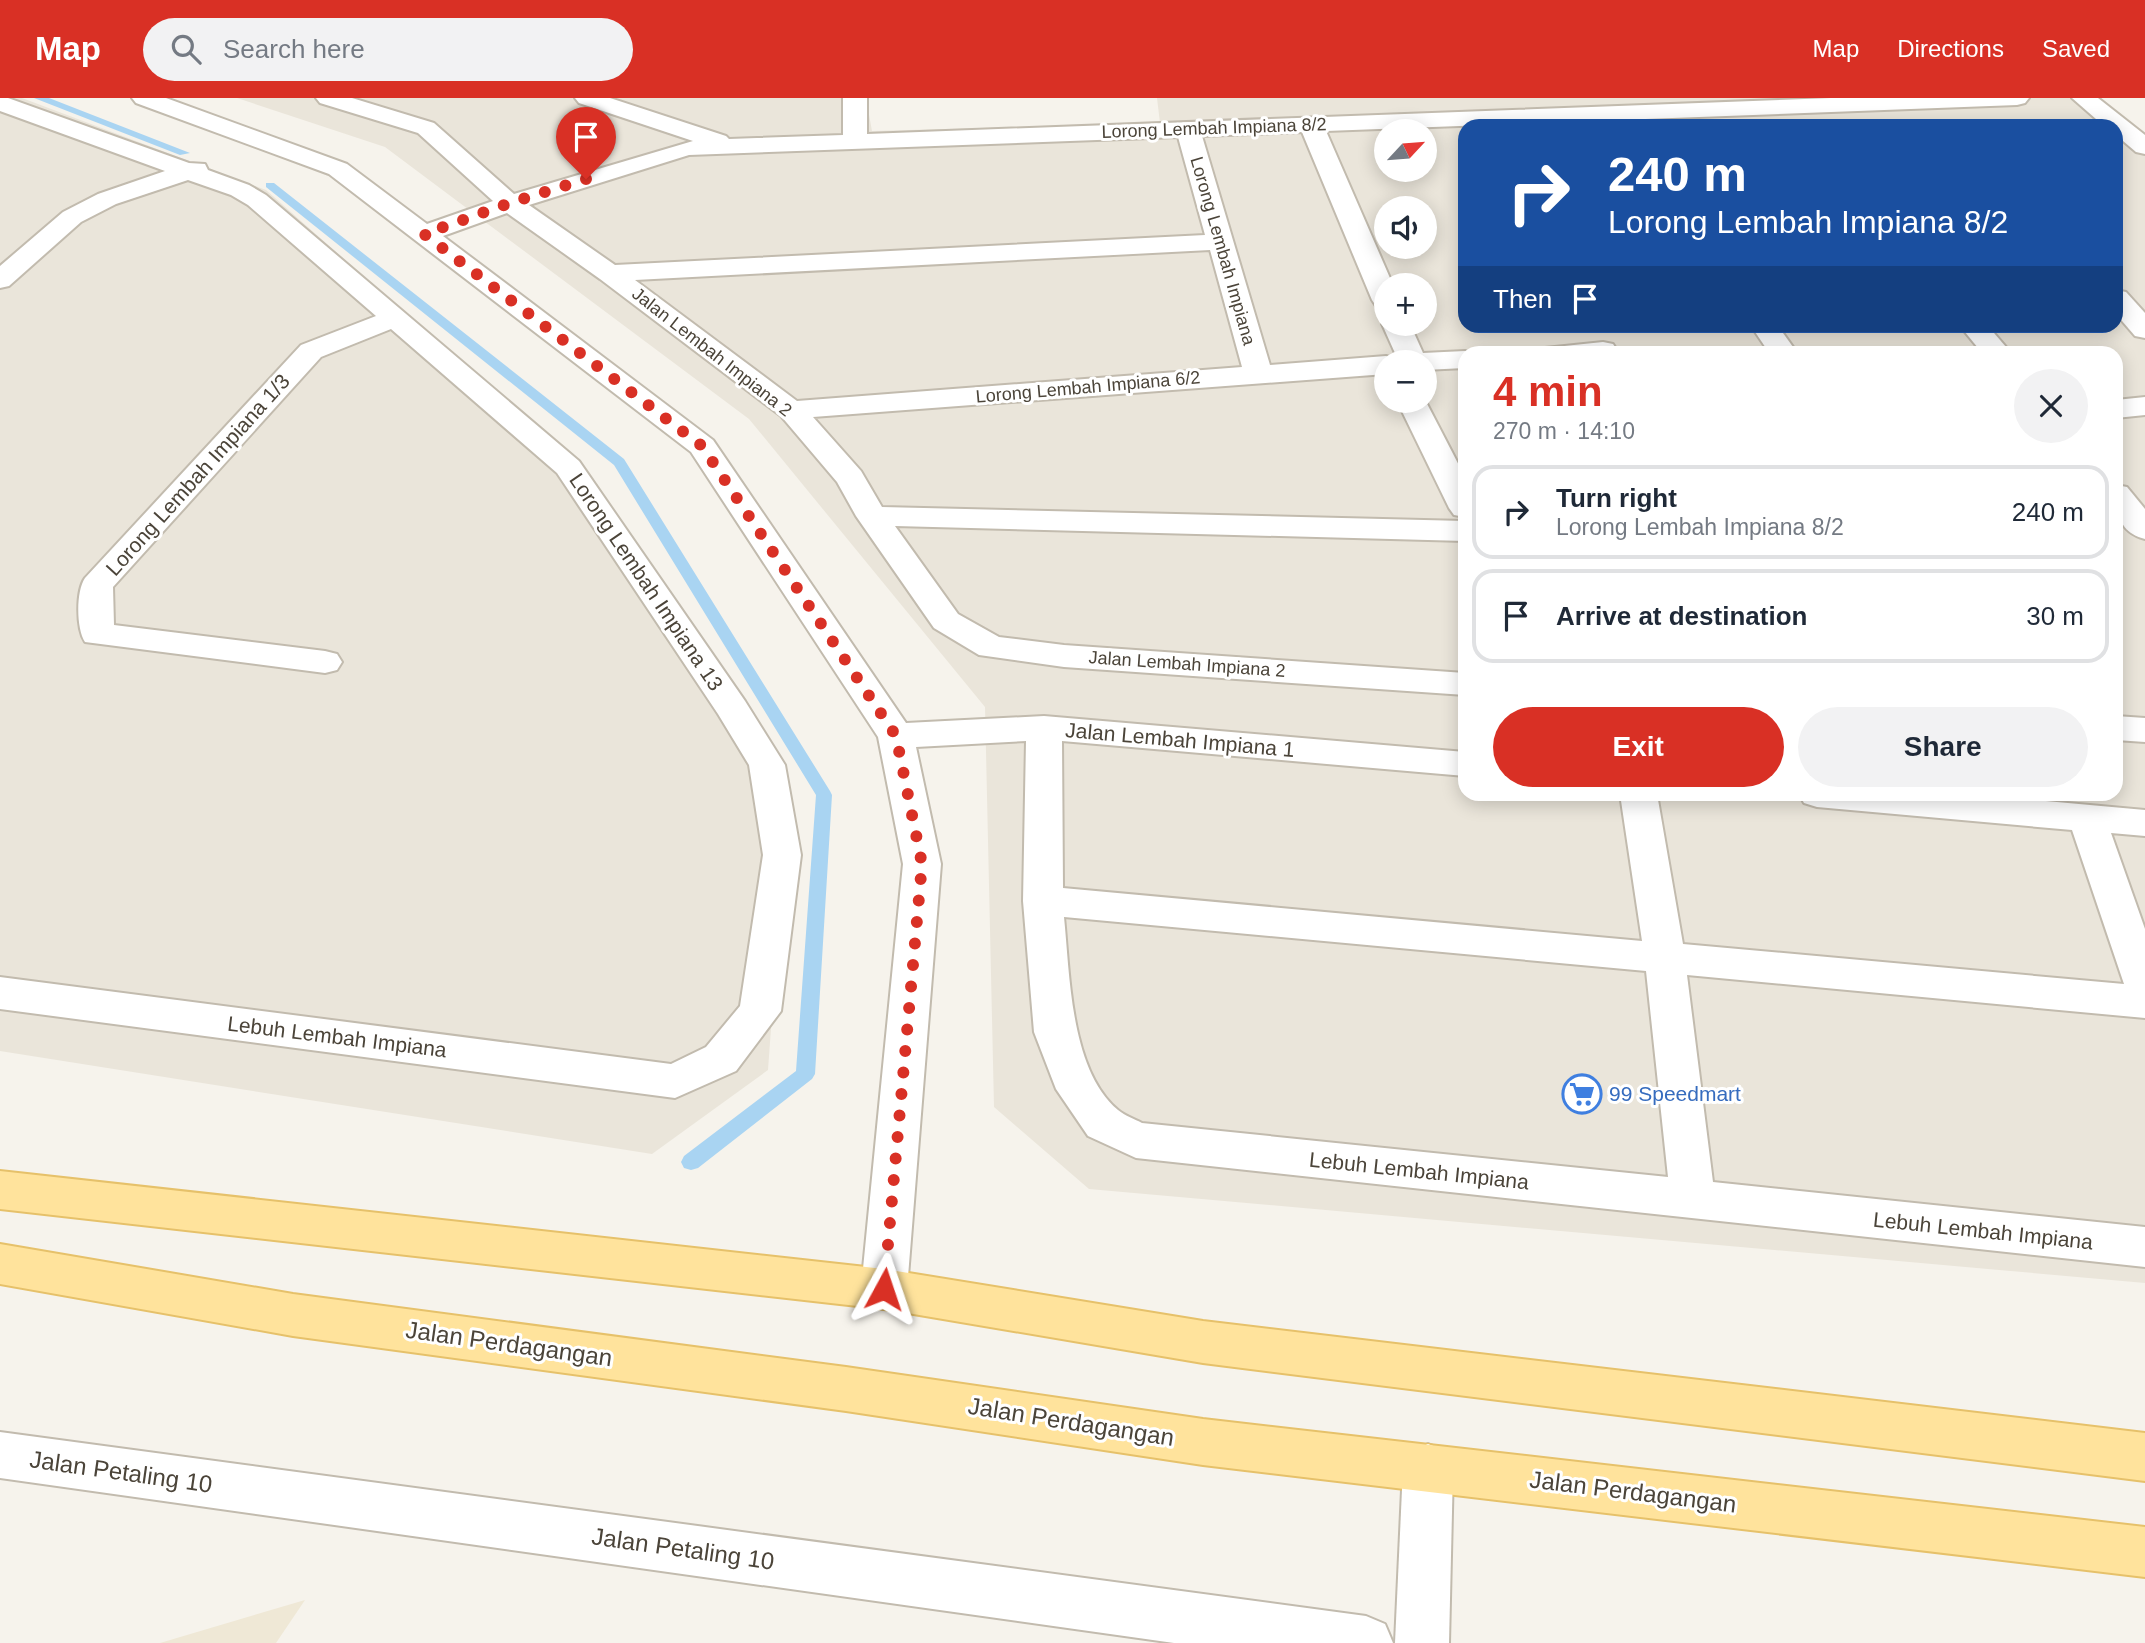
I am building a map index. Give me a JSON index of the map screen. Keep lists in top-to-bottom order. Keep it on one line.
{"streets":{"main road":["Jalan Perdagangan"],"street":["Lorong Lembah Impiana 8/2","Lorong Lembah Impiana","Jalan Lembah Impiana 2","Lorong Lembah Impiana 6/2","Lorong Lembah Impiana 1/3","Lorong Lembah Impiana 13","Jalan Lembah Impiana 1","Lebuh Lembah Impiana","Jalan Petaling 10"]},"crossings":[["Lorong Lembah Impiana 8/2","Lorong Lembah Impiana"],["Lorong Lembah Impiana 8/2","Jalan Lembah Impiana 2"],["Lorong Lembah Impiana","Lorong Lembah Impiana 6/2"],["Jalan Lembah Impiana 2","Lorong Lembah Impiana 6/2"],["Lorong Lembah Impiana 1/3","Lorong Lembah Impiana 13"],["Lorong Lembah Impiana 13","Lebuh Lembah Impiana"],["Jalan Lembah Impiana 1","Lebuh Lembah Impiana"]],"places":{"supermarket":["99 Speedmart"]},"north":"top right","page":{"header":"Map","search":"Search here","nav":["Map","Directions","Saved"],"map_buttons":["+","−"],"turn":["240 m","Lorong Lembah Impiana 8/2"],"then":"Then","heading":["4 min","270 m · 14:10"],"list":[{"name":"Turn right","note":"Lorong Lembah Impiana 8/2","value":"240 m"},{"name":"Arrive at destination","value":"30 m"}],"buttons":["Exit","Share"]}}
